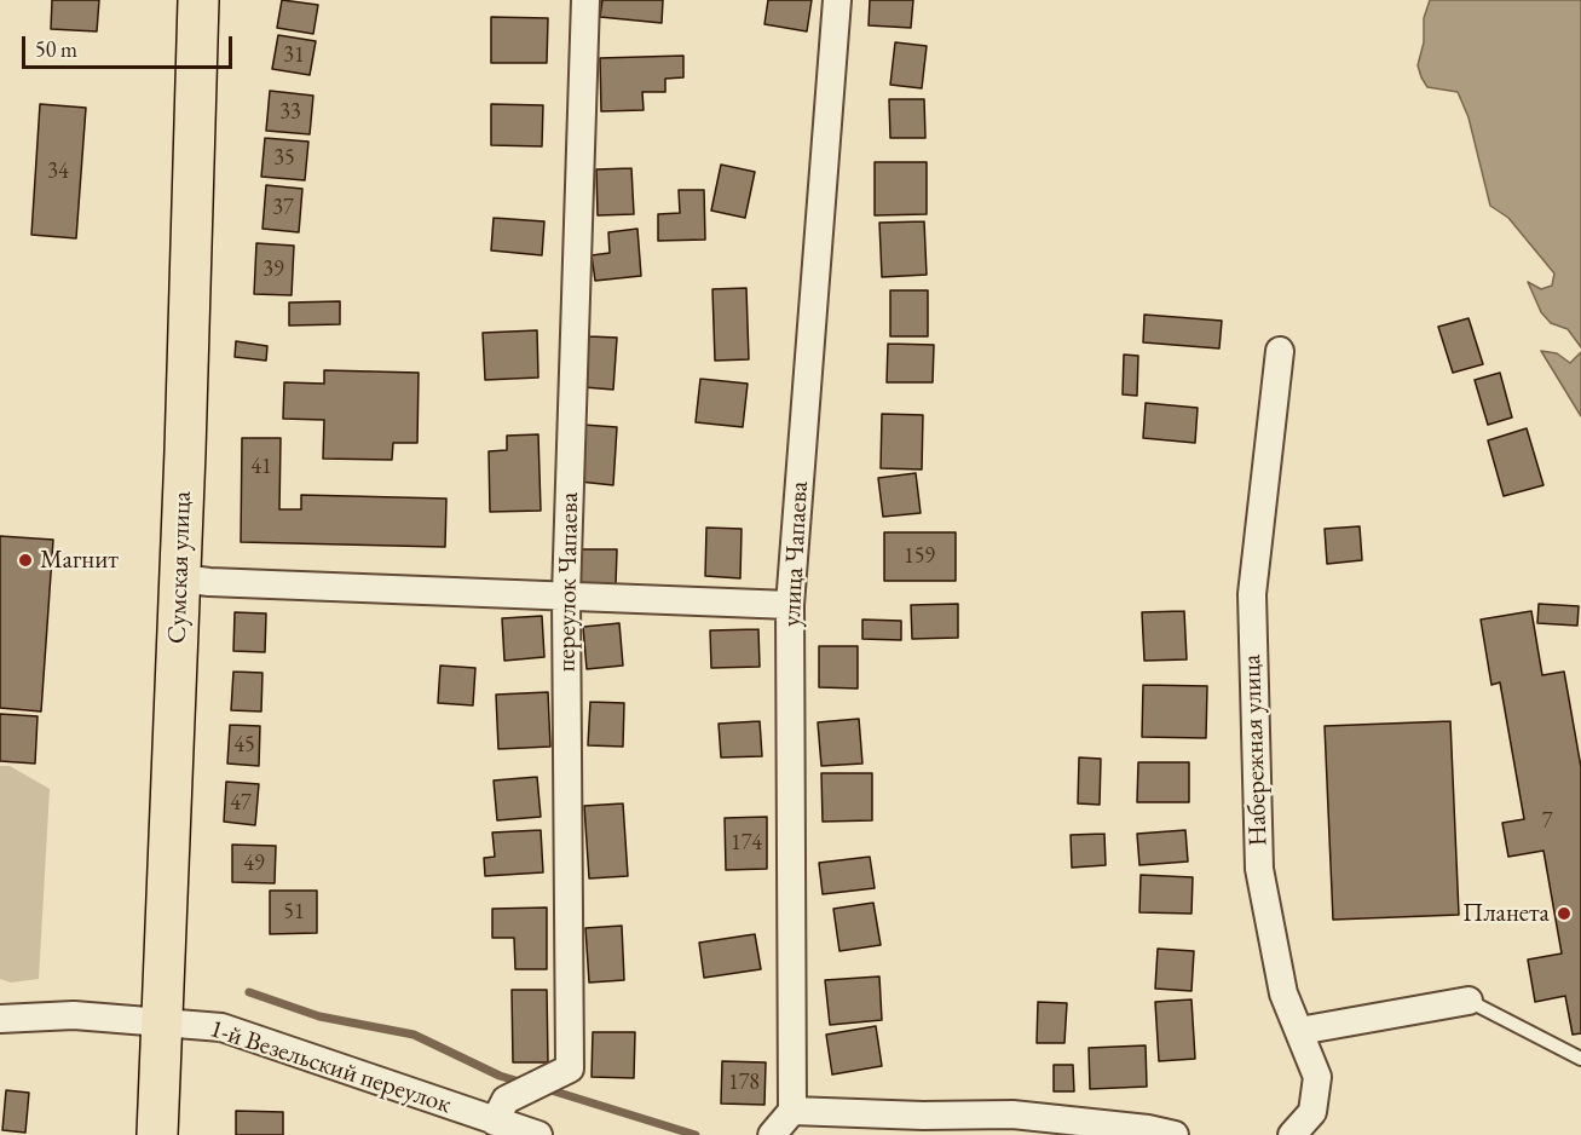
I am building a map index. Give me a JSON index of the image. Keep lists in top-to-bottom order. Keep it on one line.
{"streets":{"main road":["Сумская улица"],"street":["улица Чапаева","переулок Чапаева","Набережная улица","1-й Везельский переулок"]},"crossings":[["Сумская улица","1-й Везельский переулок"],["переулок Чапаева","1-й Везельский переулок"]],"places":["Магнит","Планета"],"house_numbers":["31","33","35","34","37","39","41","159","45","47","7","174","49","51","178"],"scale_bar":"50 m"}
